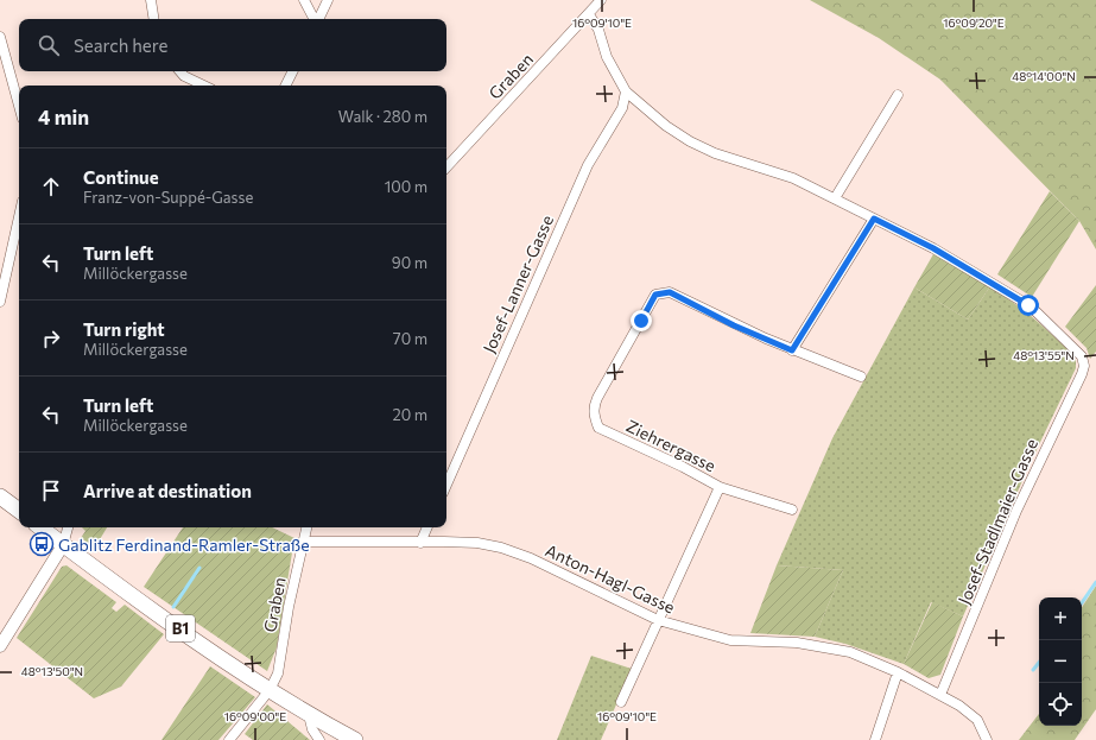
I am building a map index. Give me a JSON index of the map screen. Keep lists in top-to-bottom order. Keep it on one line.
{"streets":{"main road":["B1"],"street":["Graben","Josef-Lanner-Gasse","Ziehrergasse","Josef-Stadlmaier-Gasse","Anton-Hagl-Gasse"]},"crossings":[["Graben","Anton-Hagl-Gasse"],["Graben","B1"],["Josef-Stadlmaier-Gasse","Anton-Hagl-Gasse"]],"places":{"bus stop":["Gablitz Ferdinand-Ramler-Straße"]},"page":{"search":"Search here","heading":["4 min","Walk · 280 m"],"list":[["Continue","Franz-von-Suppé-Gasse","100 m"],["Turn left","Millöckergasse","90 m"],["Turn right","Millöckergasse","70 m"],["Turn left","Millöckergasse","20 m"],"Arrive at destination"],"map_buttons":["+","−"]},"coordinates":["16°09'10\"E","16°09'20\"E","48°14'00\"N","48°13'55\"N","48°13'50\"N","16°09'00\"E"]}
